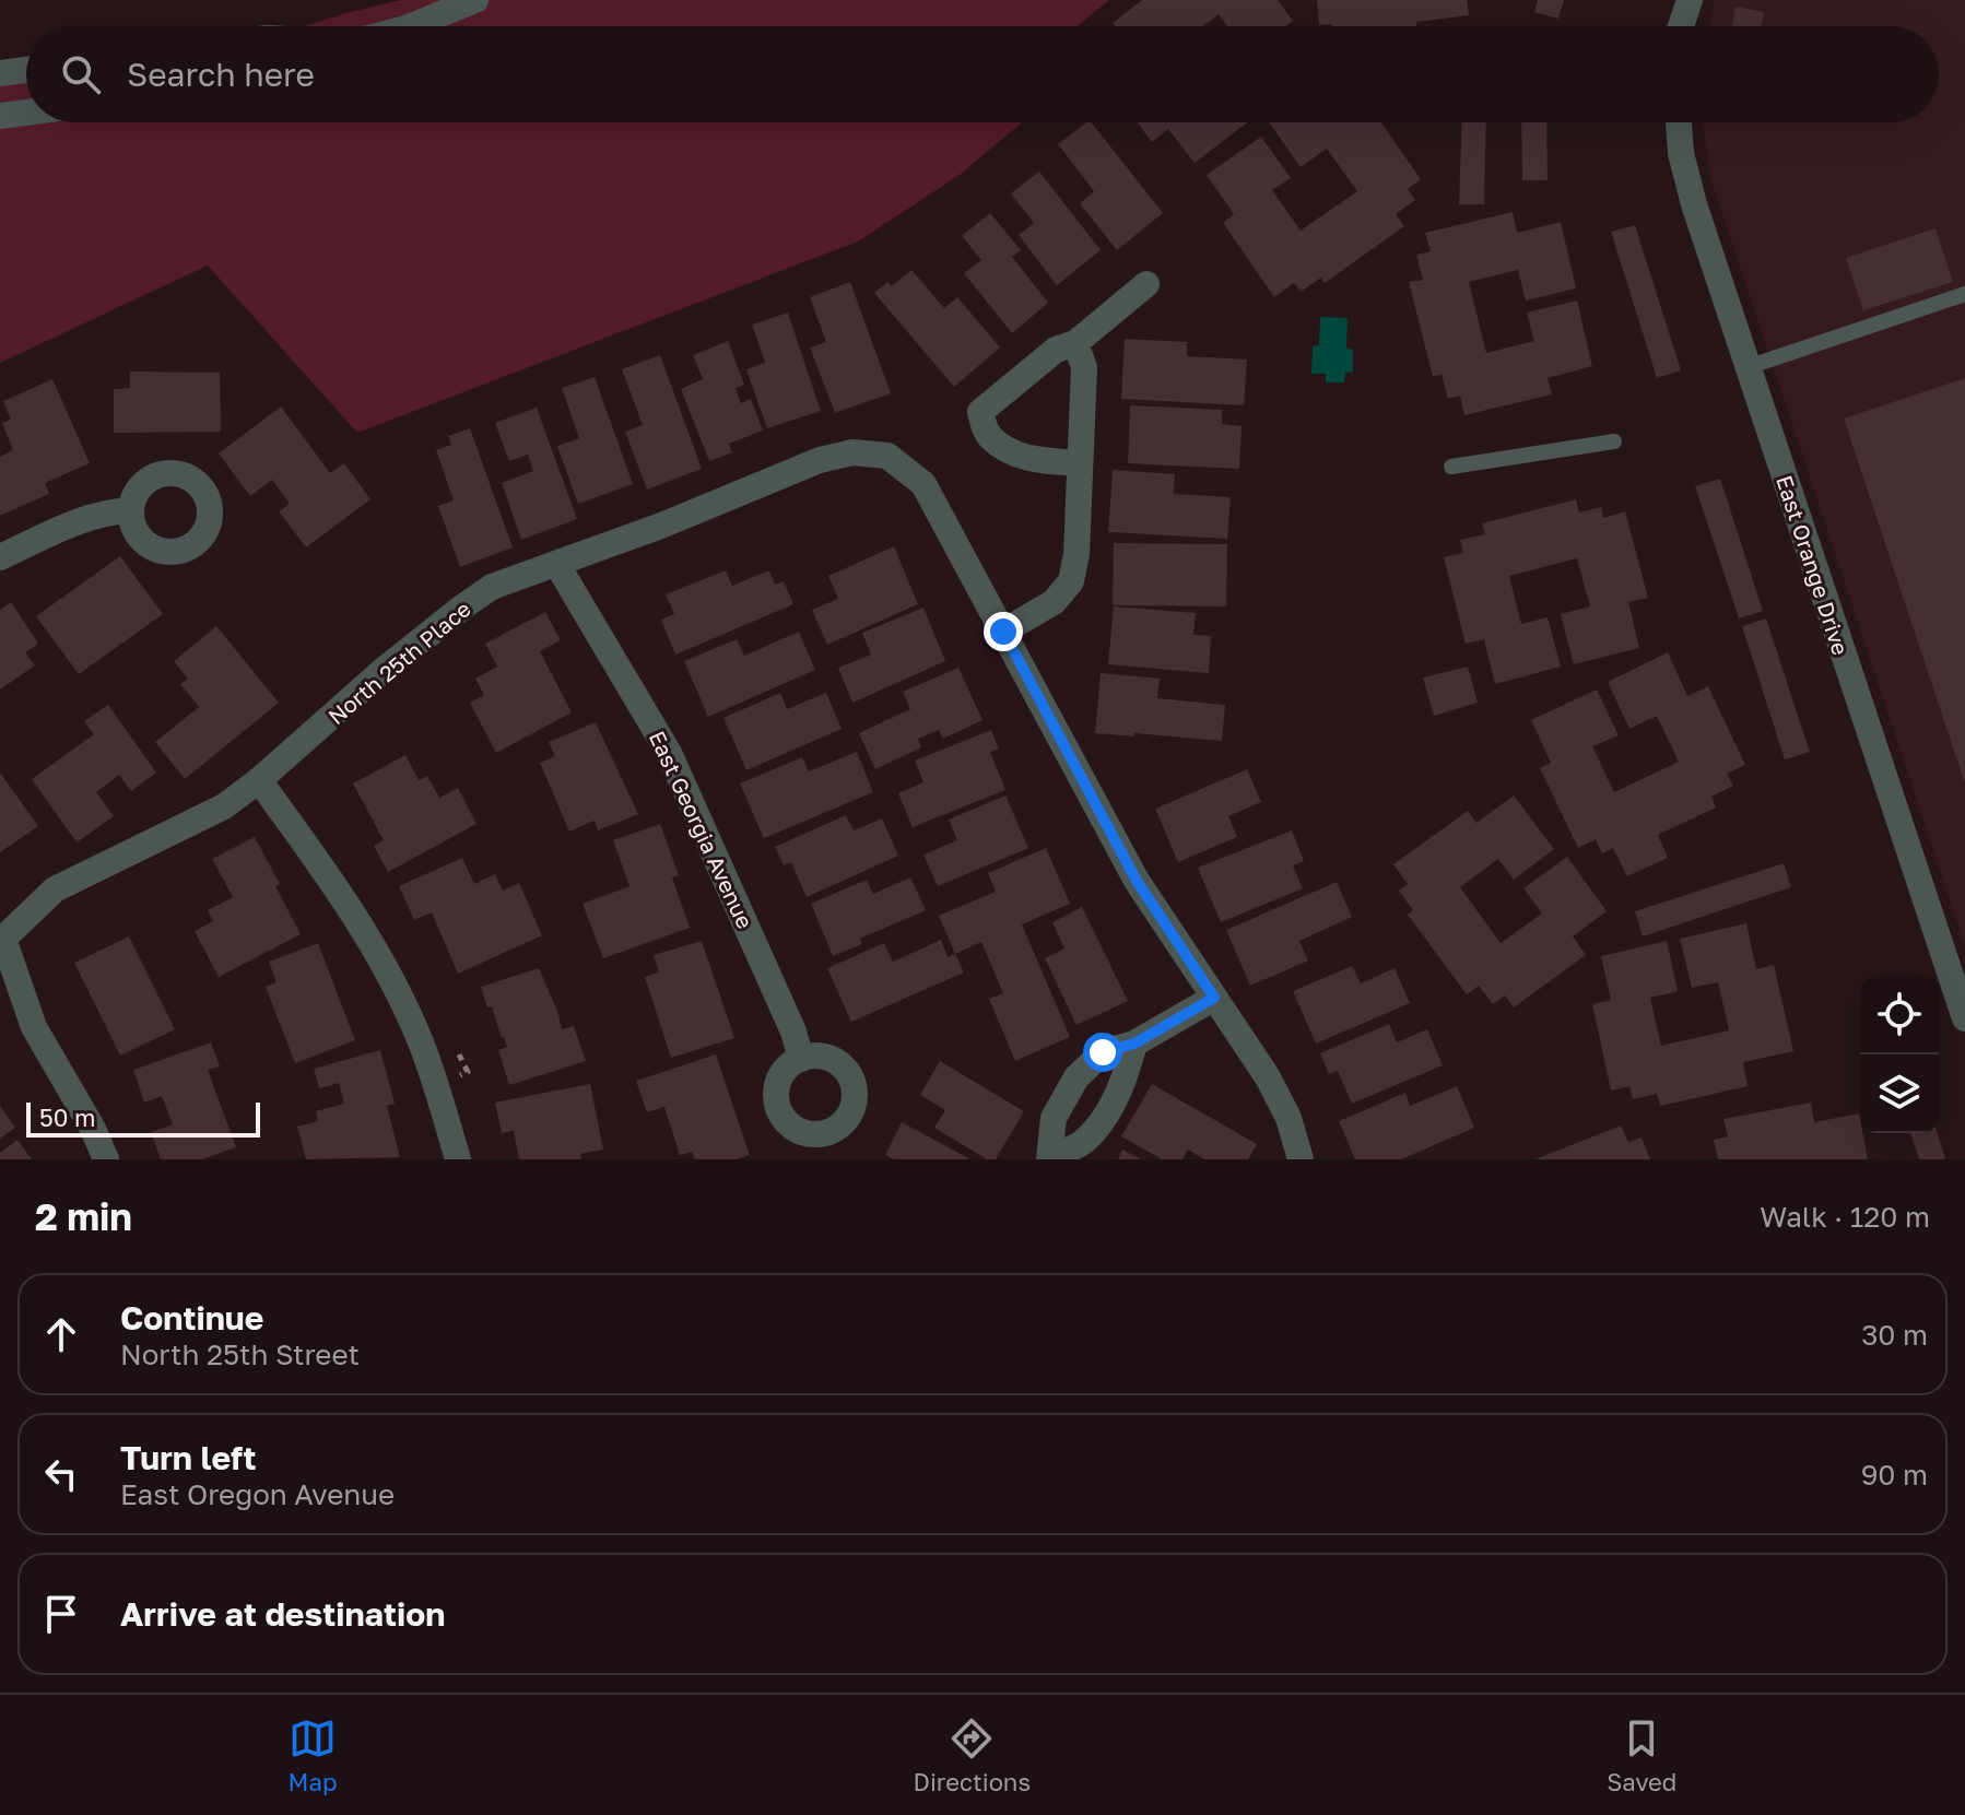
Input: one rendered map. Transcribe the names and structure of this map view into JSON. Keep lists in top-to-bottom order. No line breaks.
{"streets":{"street":["East Orange Drive","North 25th Place","East Georgia Avenue"]},"crossings":[["North 25th Place","East Georgia Avenue"]],"scale_bar":"50 m","page":{"search":"Search here","scale":"50 m","heading":["2 min","Walk · 120 m"],"list":[["Continue","North 25th Street","30 m"],["Turn left","East Oregon Avenue","90 m"],"Arrive at destination"],"nav":["Map","Directions","Saved"]}}
